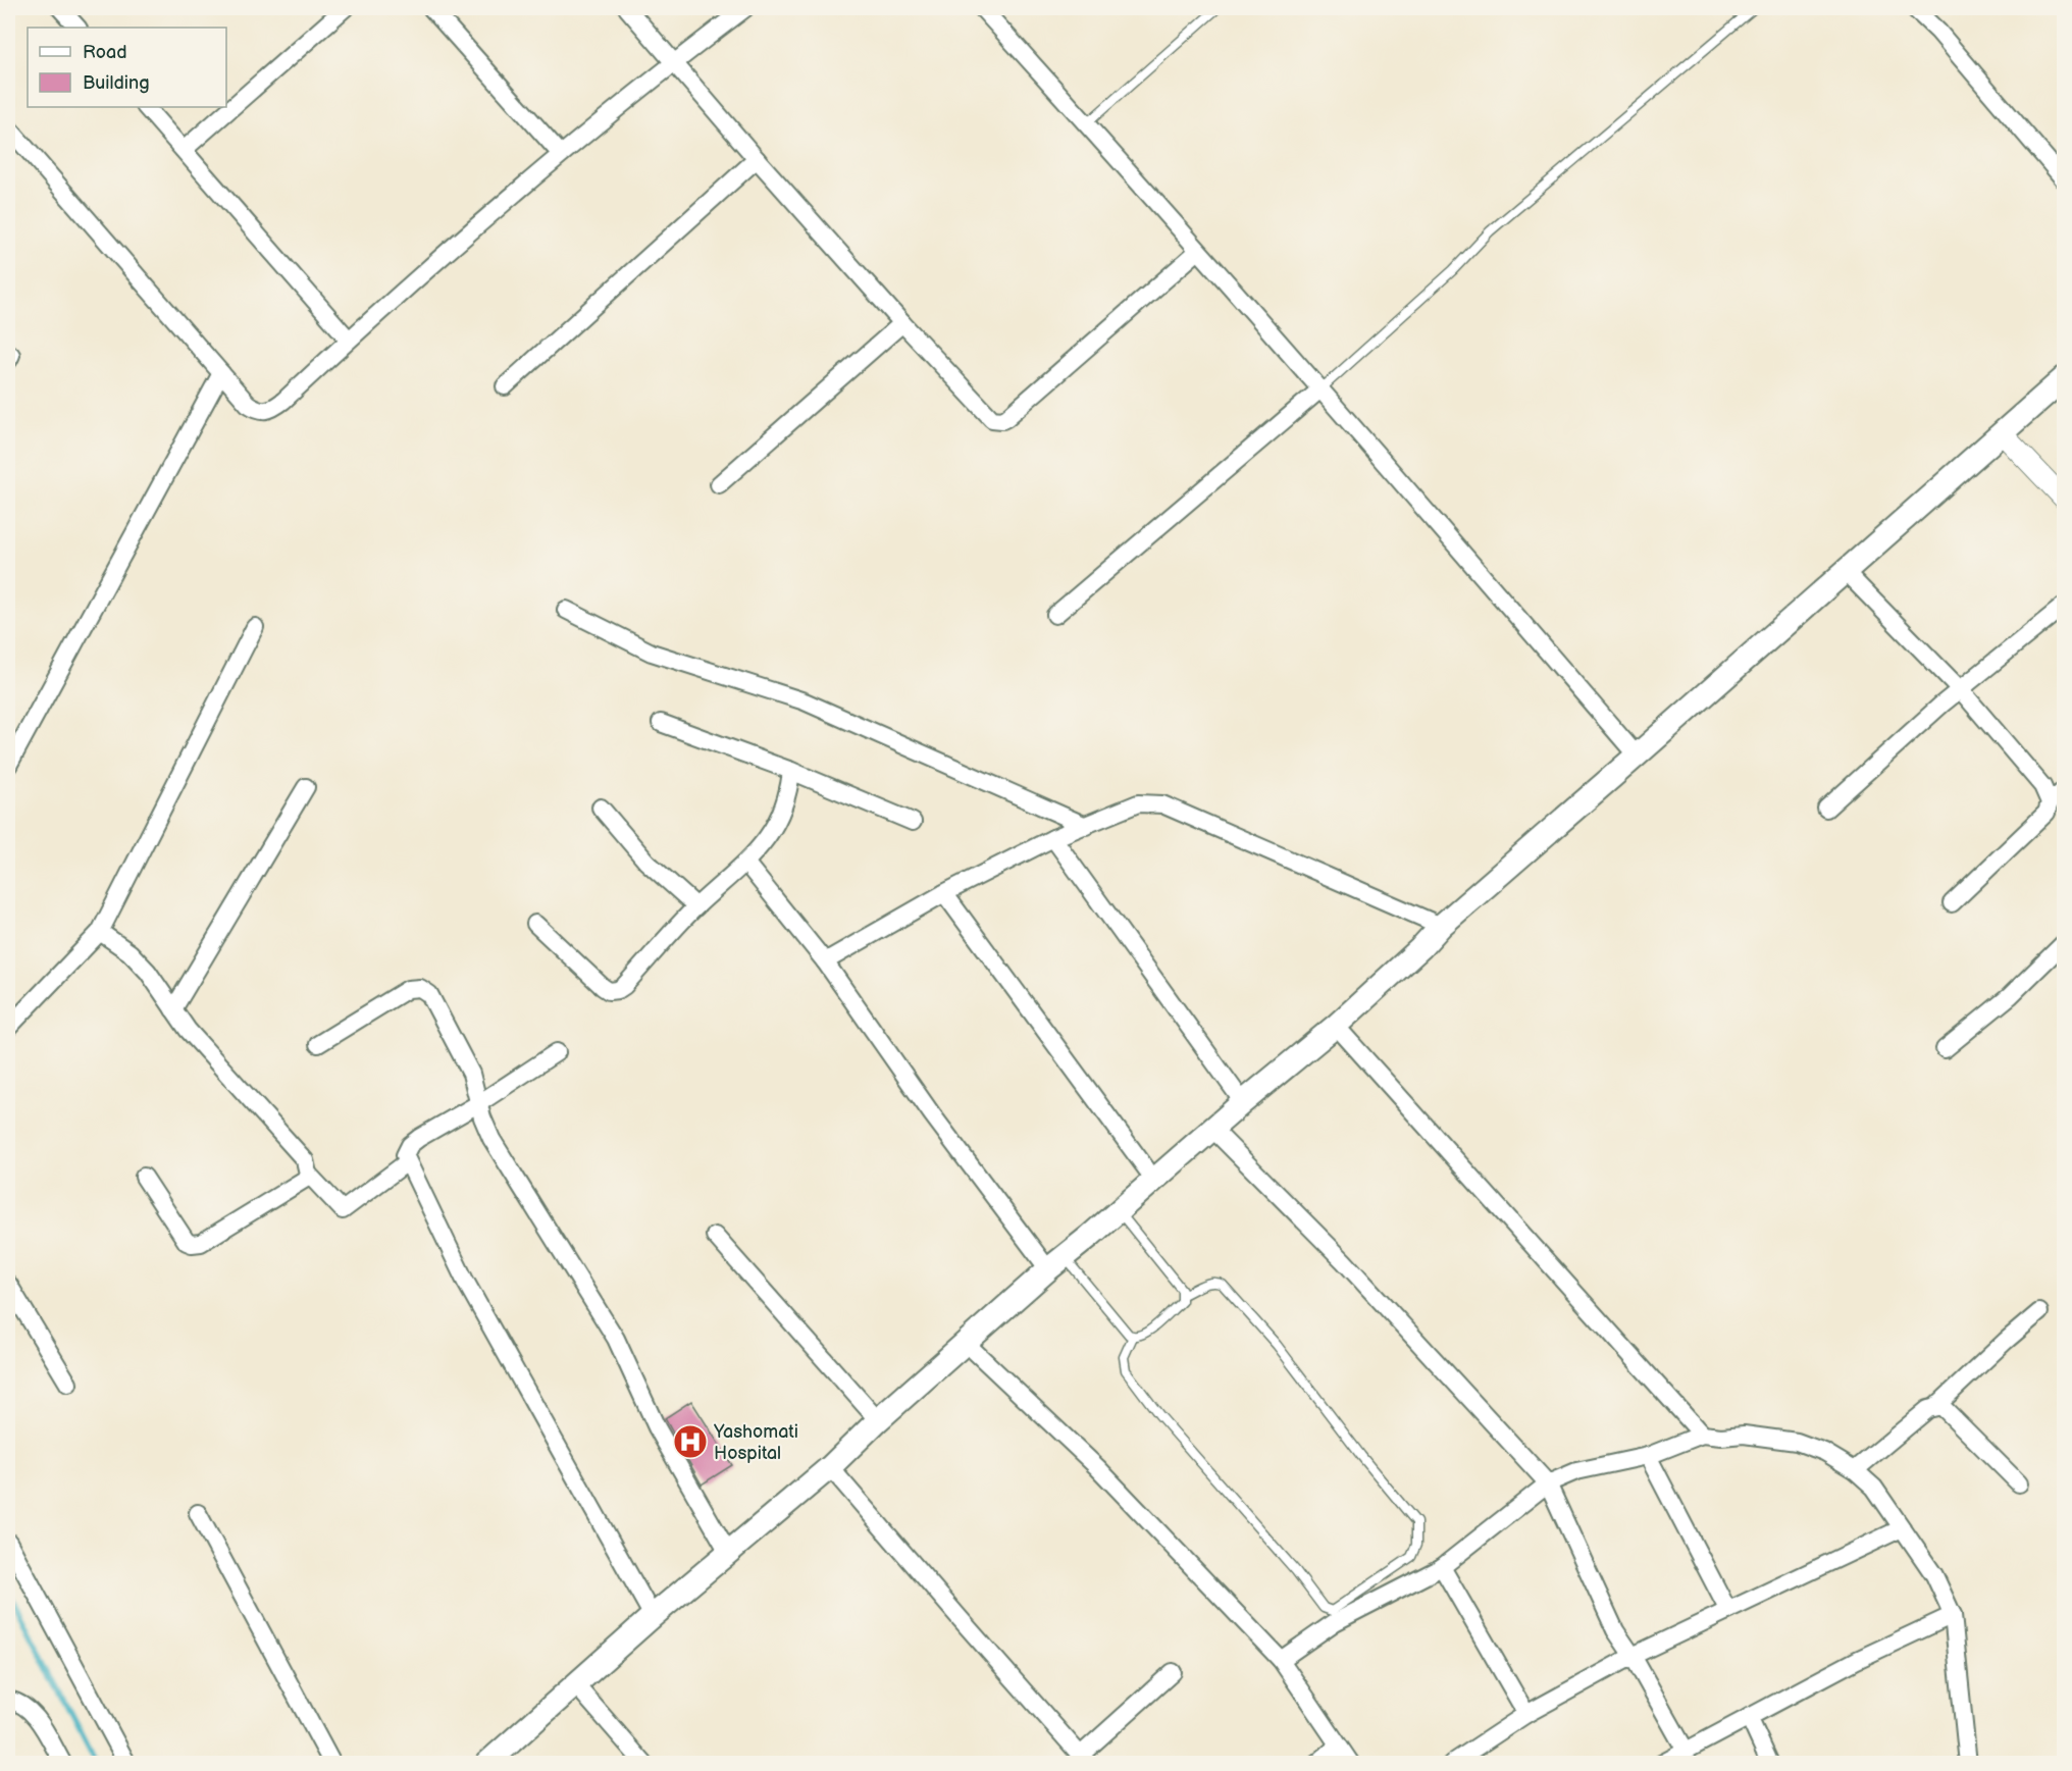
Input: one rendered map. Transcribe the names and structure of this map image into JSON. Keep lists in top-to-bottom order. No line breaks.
{"places":{"hospital":["Yashomati Hospital"]},"legend":["Road","Building"]}
